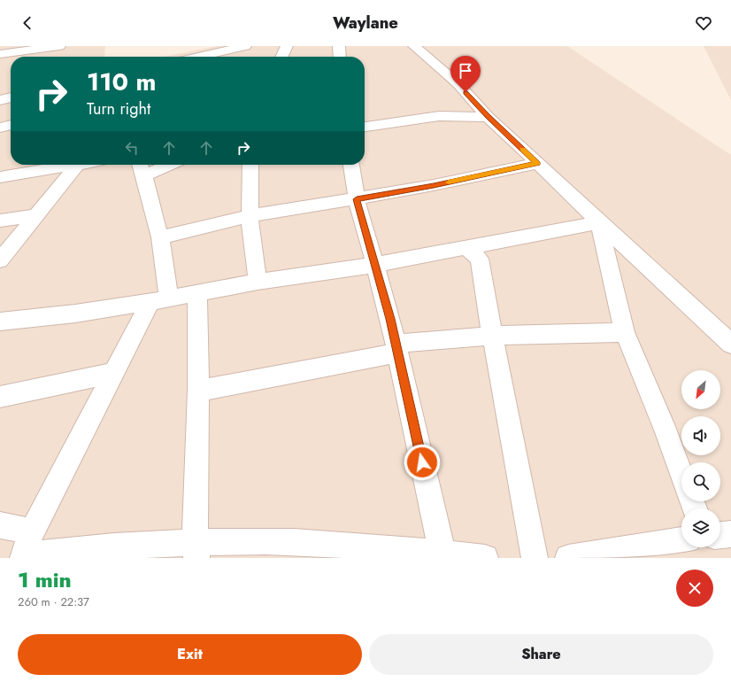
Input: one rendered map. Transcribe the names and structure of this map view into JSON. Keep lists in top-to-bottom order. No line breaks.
{"north":"bottom left","page":{"header":"Waylane","turn":["110 m","Turn right"],"heading":["1 min","260 m · 22:37"],"buttons":["Exit","Share"]}}
